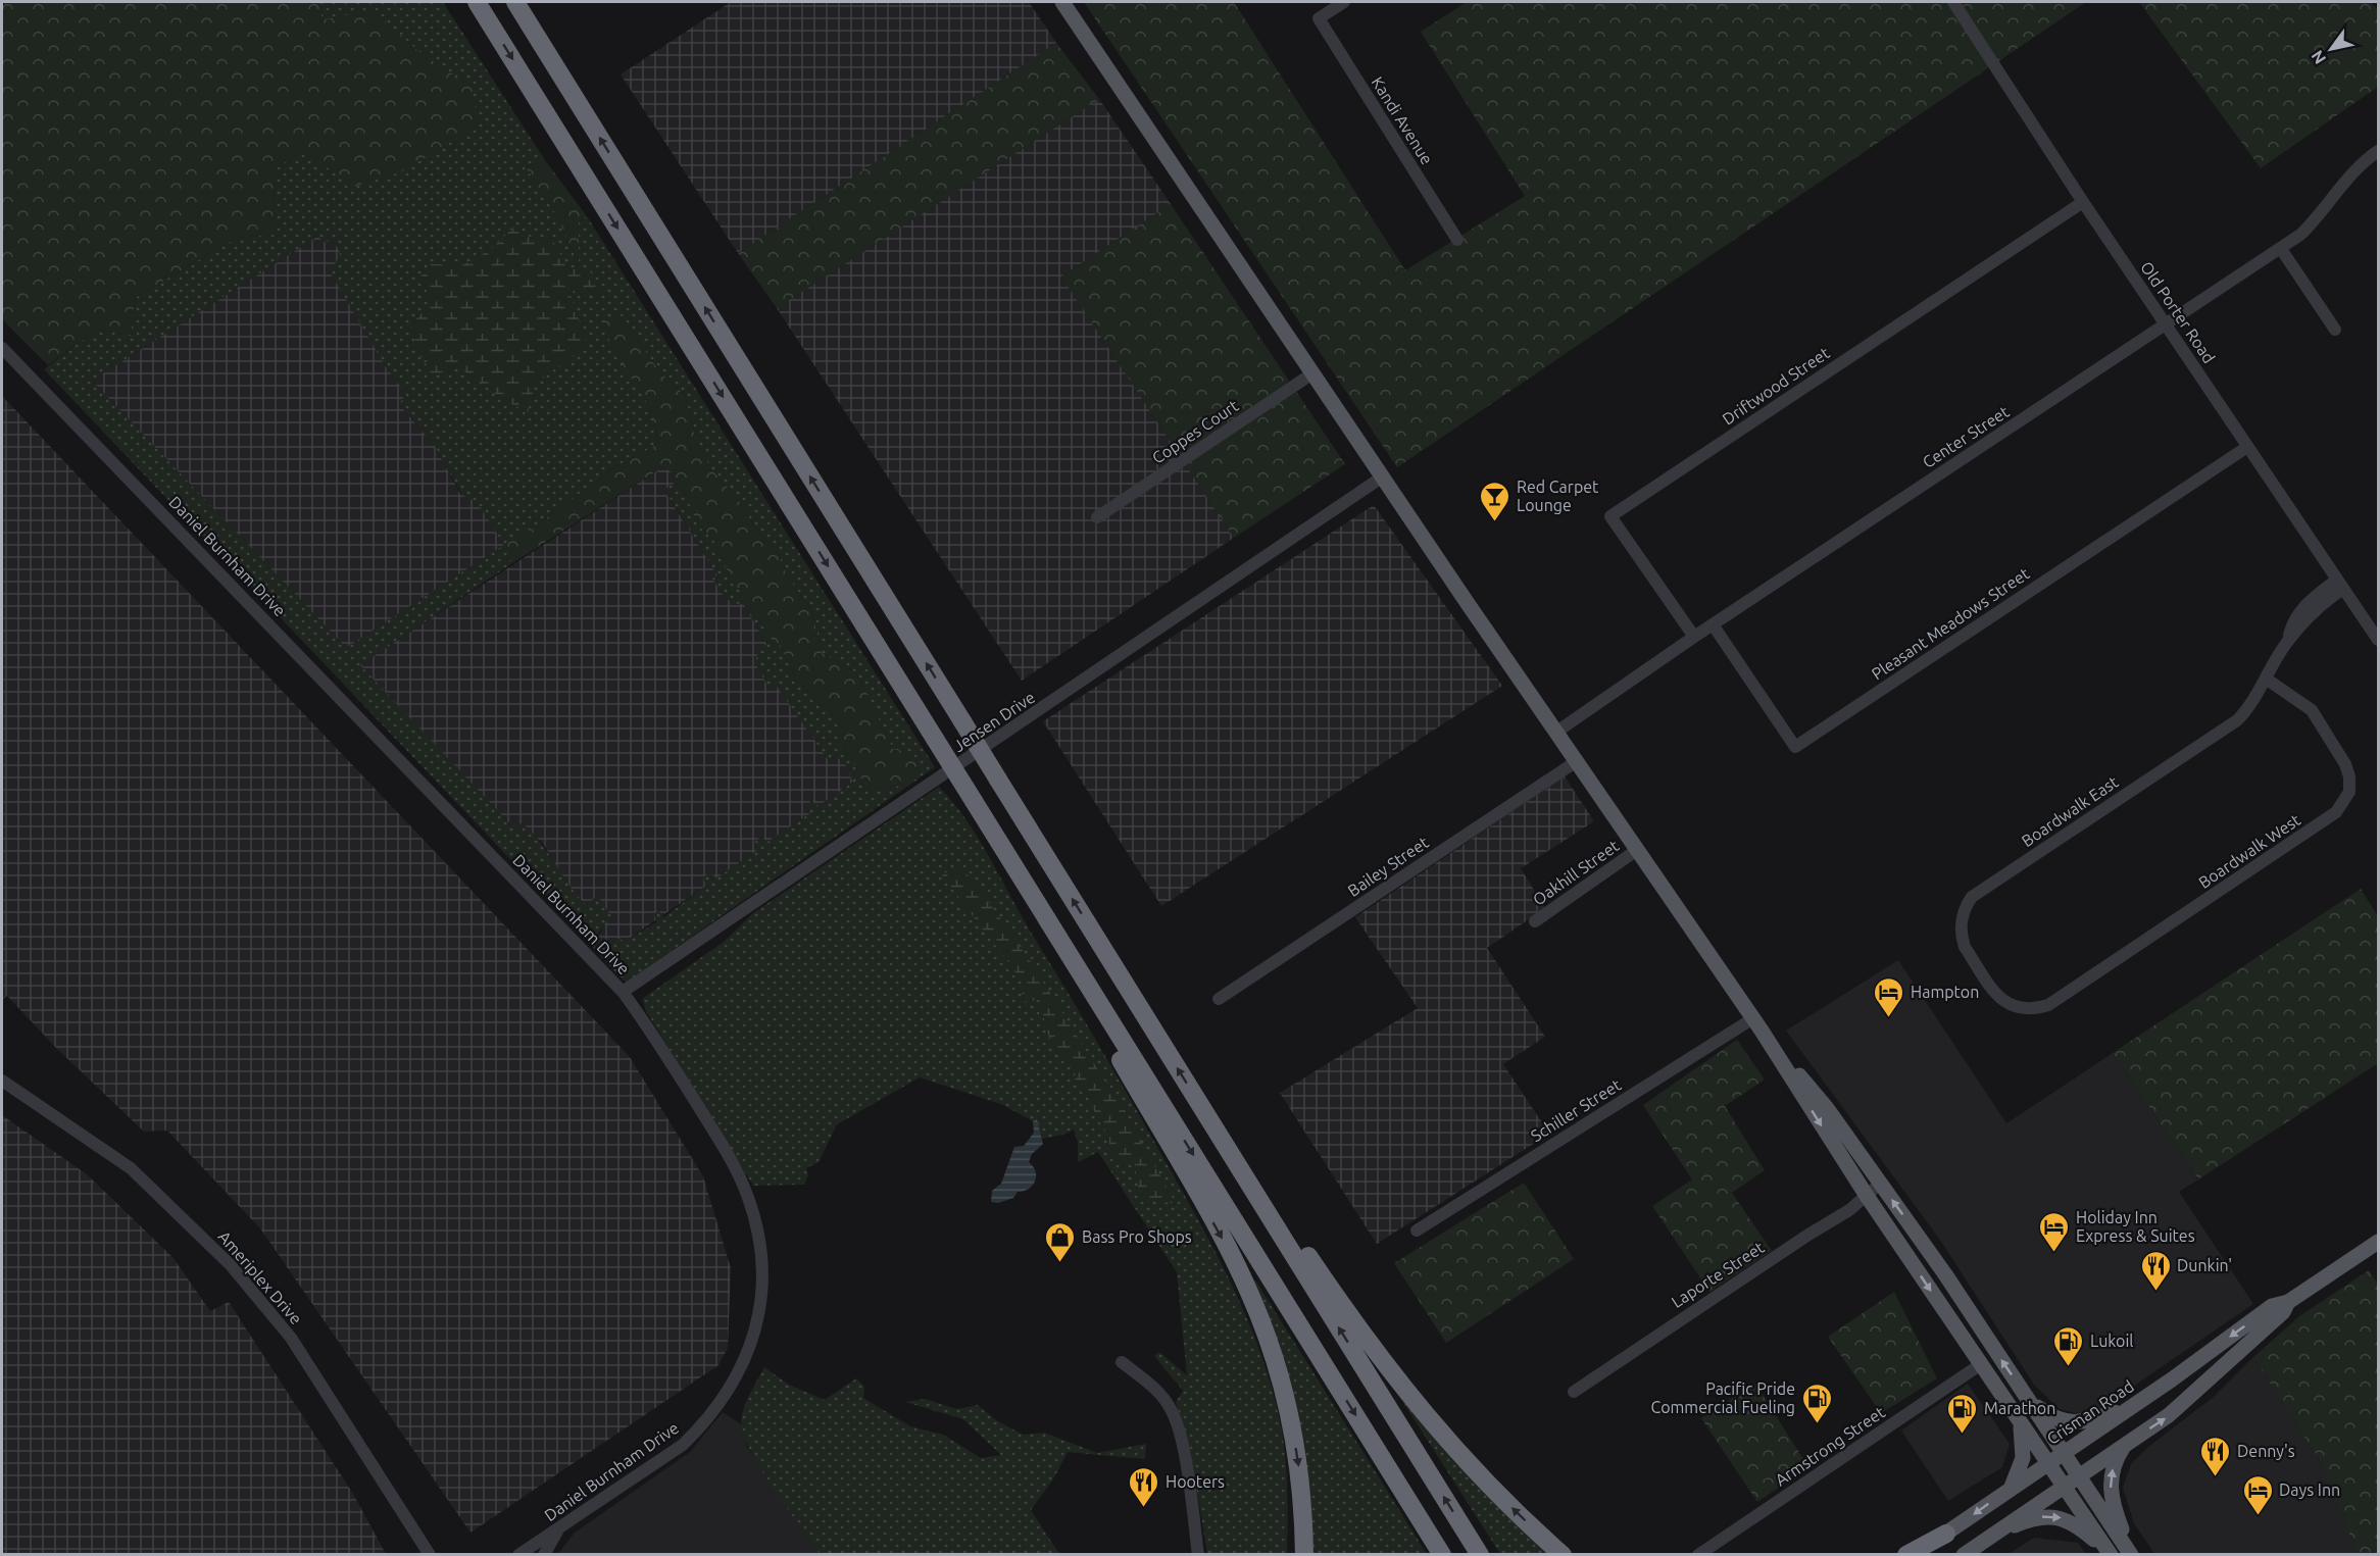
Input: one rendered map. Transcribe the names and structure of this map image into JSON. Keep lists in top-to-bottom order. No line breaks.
{"streets":{"main road":["Crisman Road"],"street":["Kandi Avenue","Old Porter Road","Driftwood Street","Coppes Court","Center Street","Daniel Burnham Drive","Pleasant Meadows Street","Jensen Drive","Boardwalk East","Boardwalk West","Bailey Street","Oakhill Street","Schiller Street","Laporte Street","Ameriplex Drive","Armstrong Street"]},"crossings":[["Old Porter Road","Driftwood Street"],["Old Porter Road","Center Street"],["Old Porter Road","Pleasant Meadows Street"],["Old Porter Road","Boardwalk East"],["Driftwood Street","Center Street"],["Center Street","Pleasant Meadows Street"],["Daniel Burnham Drive","Jensen Drive"],["Boardwalk East","Boardwalk West"]],"places":{"bar":["Red Carpet Lounge"],"hotel":["Hampton","Holiday Inn Express & Suites","Days Inn"],"shop":["Bass Pro Shops"],"restaurant":["Dunkin'","Denny's","Hooters"],"fuel station":["Lukoil","Pacific Pride Commercial Fueling","Marathon"]},"north":"bottom left"}
